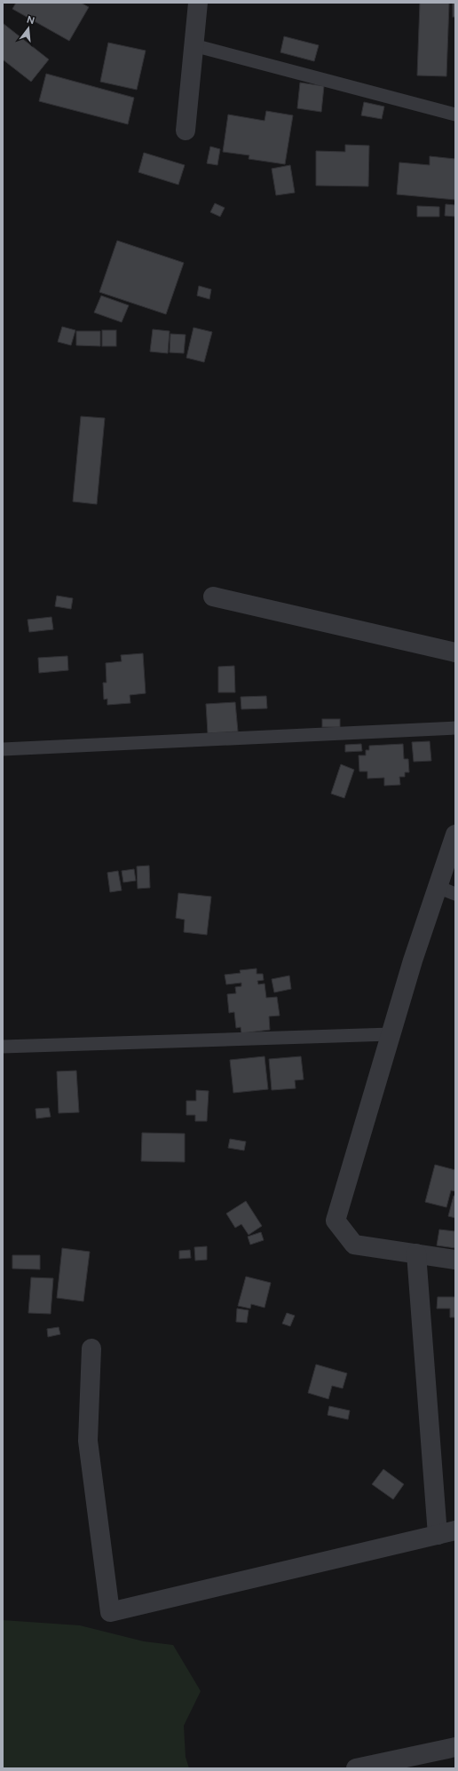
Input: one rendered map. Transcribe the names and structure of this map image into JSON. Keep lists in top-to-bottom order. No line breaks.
{"north":"top"}
